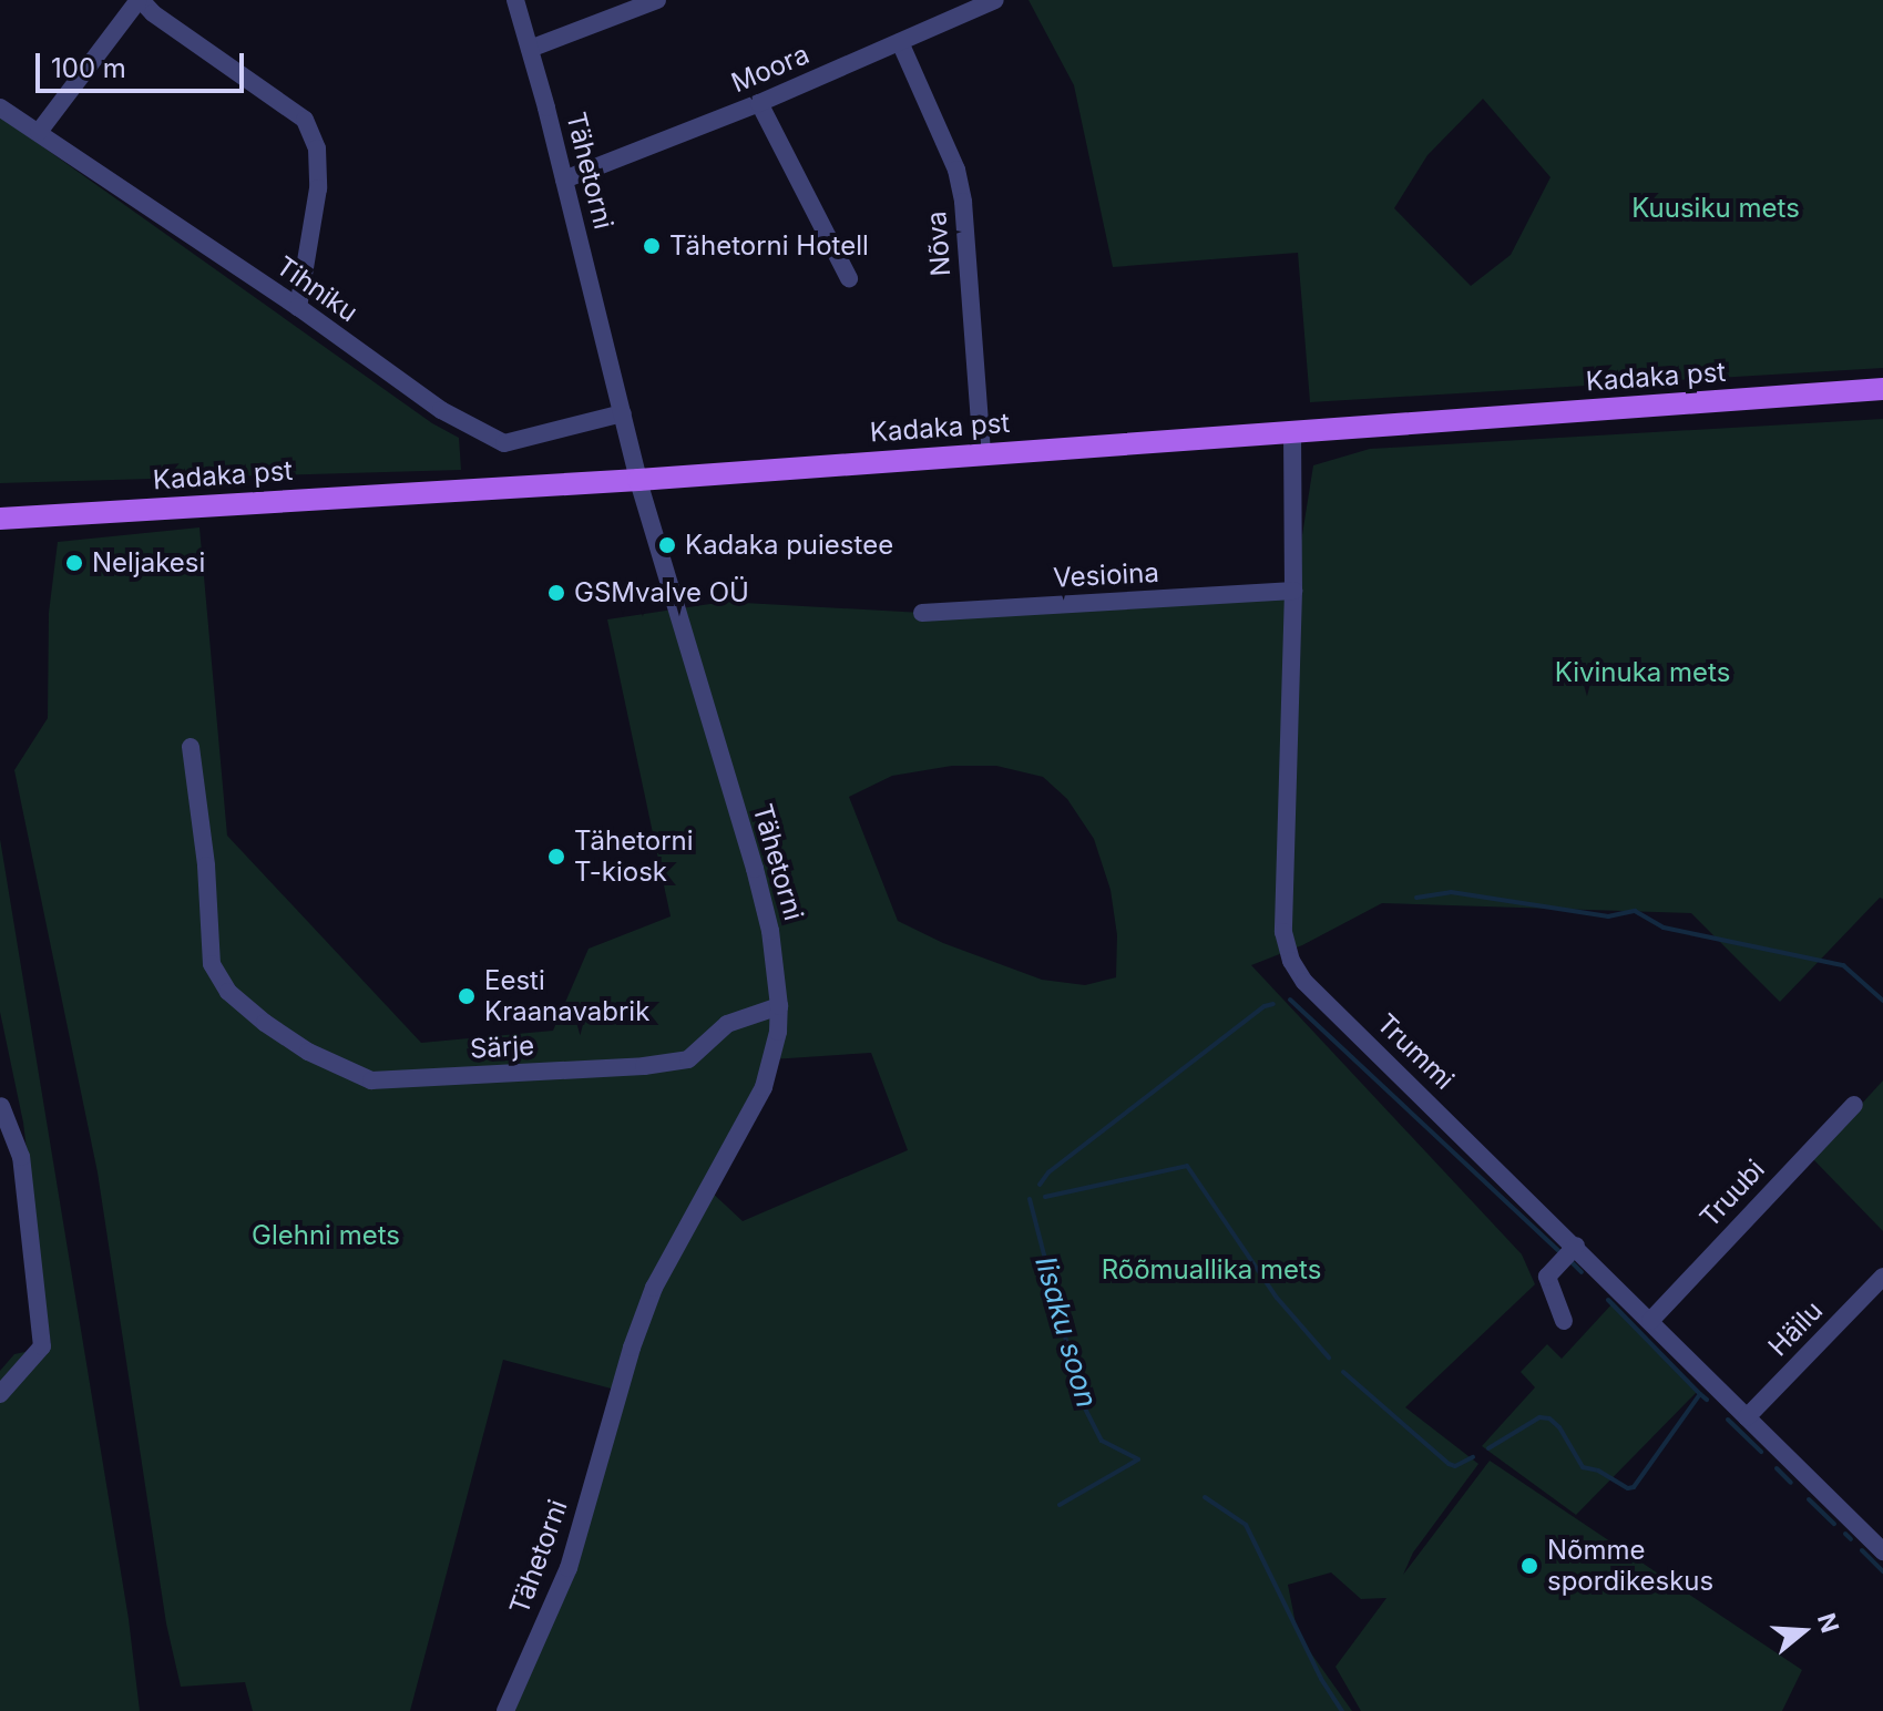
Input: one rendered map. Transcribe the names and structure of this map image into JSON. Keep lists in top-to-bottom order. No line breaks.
{"streets":{"main road":["Kadaka pst"],"street":["Moora","Tähetorni","Nõva","Tihniku","Vesioina","Särje","Trummi","Truubi","Häilu"]},"crossings":[["Moora","Tähetorni"],["Moora","Nõva"],["Tähetorni","Tihniku"],["Tähetorni","Kadaka pst"],["Tähetorni","Särje"],["Nõva","Kadaka pst"],["Kadaka pst","Trummi"],["Vesioina","Trummi"],["Trummi","Truubi"],["Trummi","Häilu"]],"water":["Iisaku soon"],"parks":["Kuusiku mets","Kivinuka mets","Glehni mets","Rõõmuallika mets"],"places":["Tähetorni Hotell","Kadaka puiestee","Neljakesi","GSMvalve OÜ","Tähetorni T-kiosk","Eesti Kraanavabrik","Nõmme spordikeskus"],"scale_bar":"100 m","north":"right"}
